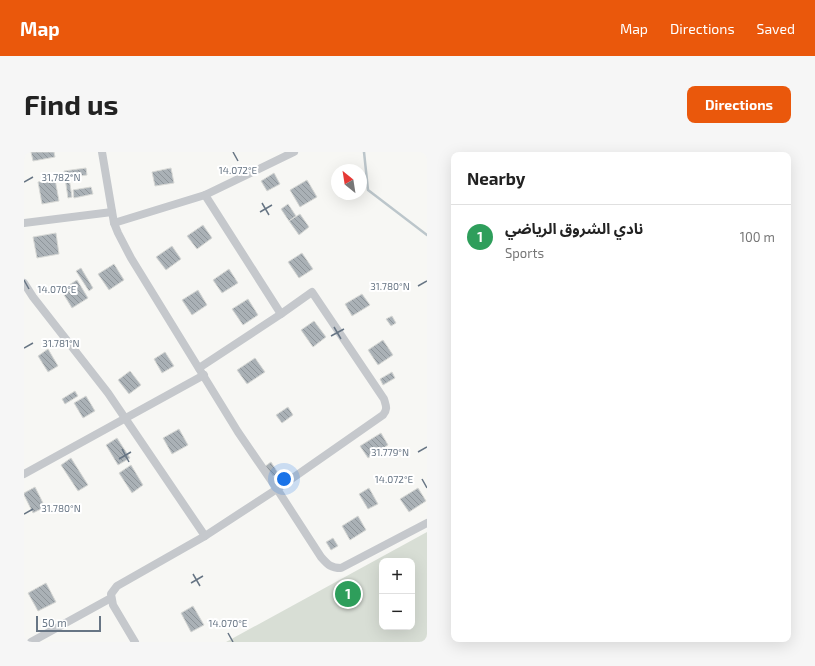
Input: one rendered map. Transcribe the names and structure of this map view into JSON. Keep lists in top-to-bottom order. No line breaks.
{"scale_bar":"50 m","north":"top left","page":{"header":"Map","nav":["Map","Directions","Saved"],"buttons":"Directions","title":"Find us","heading":"Nearby","list":[{"mark":"1","name":"نادي الشروق الرياضي","note":"Sports","value":"100 m"}],"map_buttons":["+","−"],"pins":"1","scale":"50 m"},"coordinates":["14.072°E","31.782°N","31.780°N","14.070°E","31.781°N","31.779°N"]}
